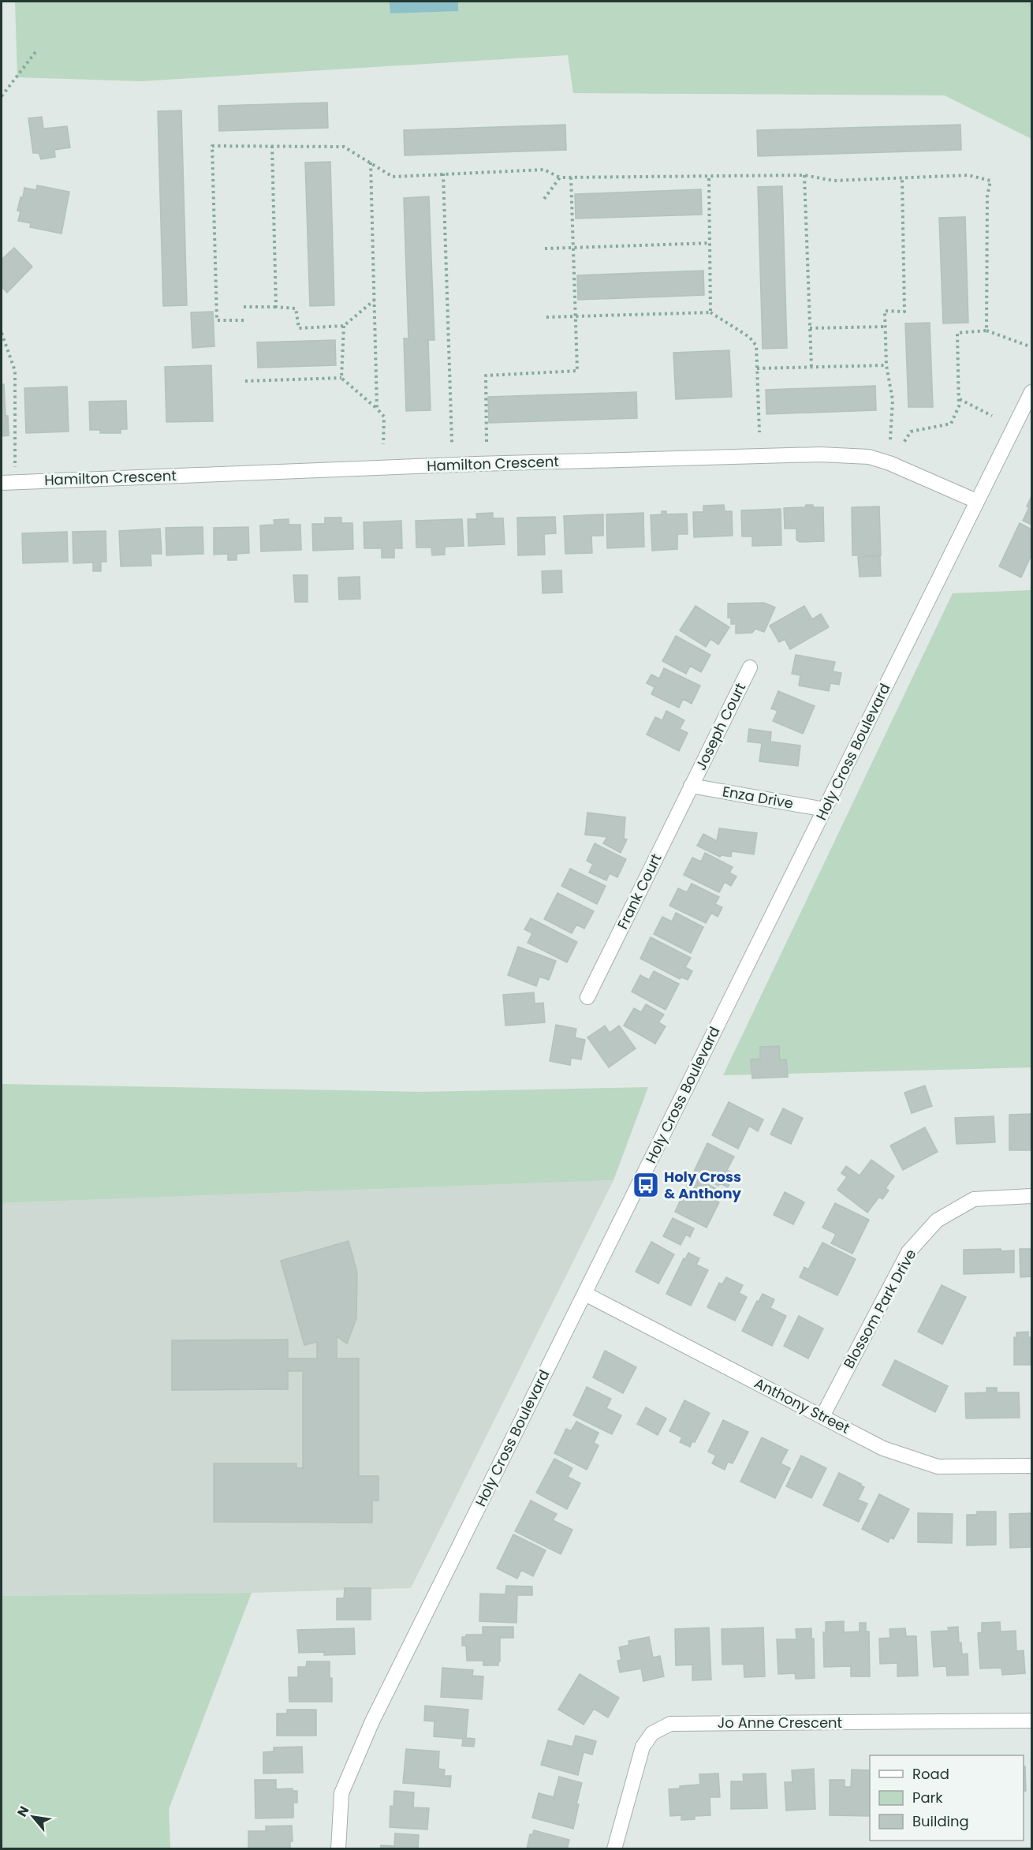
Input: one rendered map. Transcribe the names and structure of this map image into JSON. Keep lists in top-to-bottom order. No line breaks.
{"streets":{"street":["Hamilton Crescent","Joseph Court","Holy Cross Boulevard","Enza Drive","Frank Court","Blossom Park Drive","Anthony Street","Jo Anne Crescent"]},"crossings":[["Hamilton Crescent","Holy Cross Boulevard"],["Joseph Court","Enza Drive"],["Joseph Court","Frank Court"],["Holy Cross Boulevard","Enza Drive"],["Holy Cross Boulevard","Anthony Street"],["Enza Drive","Frank Court"],["Blossom Park Drive","Anthony Street"]],"places":{"bus stop":["Holy Cross & Anthony"]},"legend":["Road","Park","Building"],"north":"top left"}
